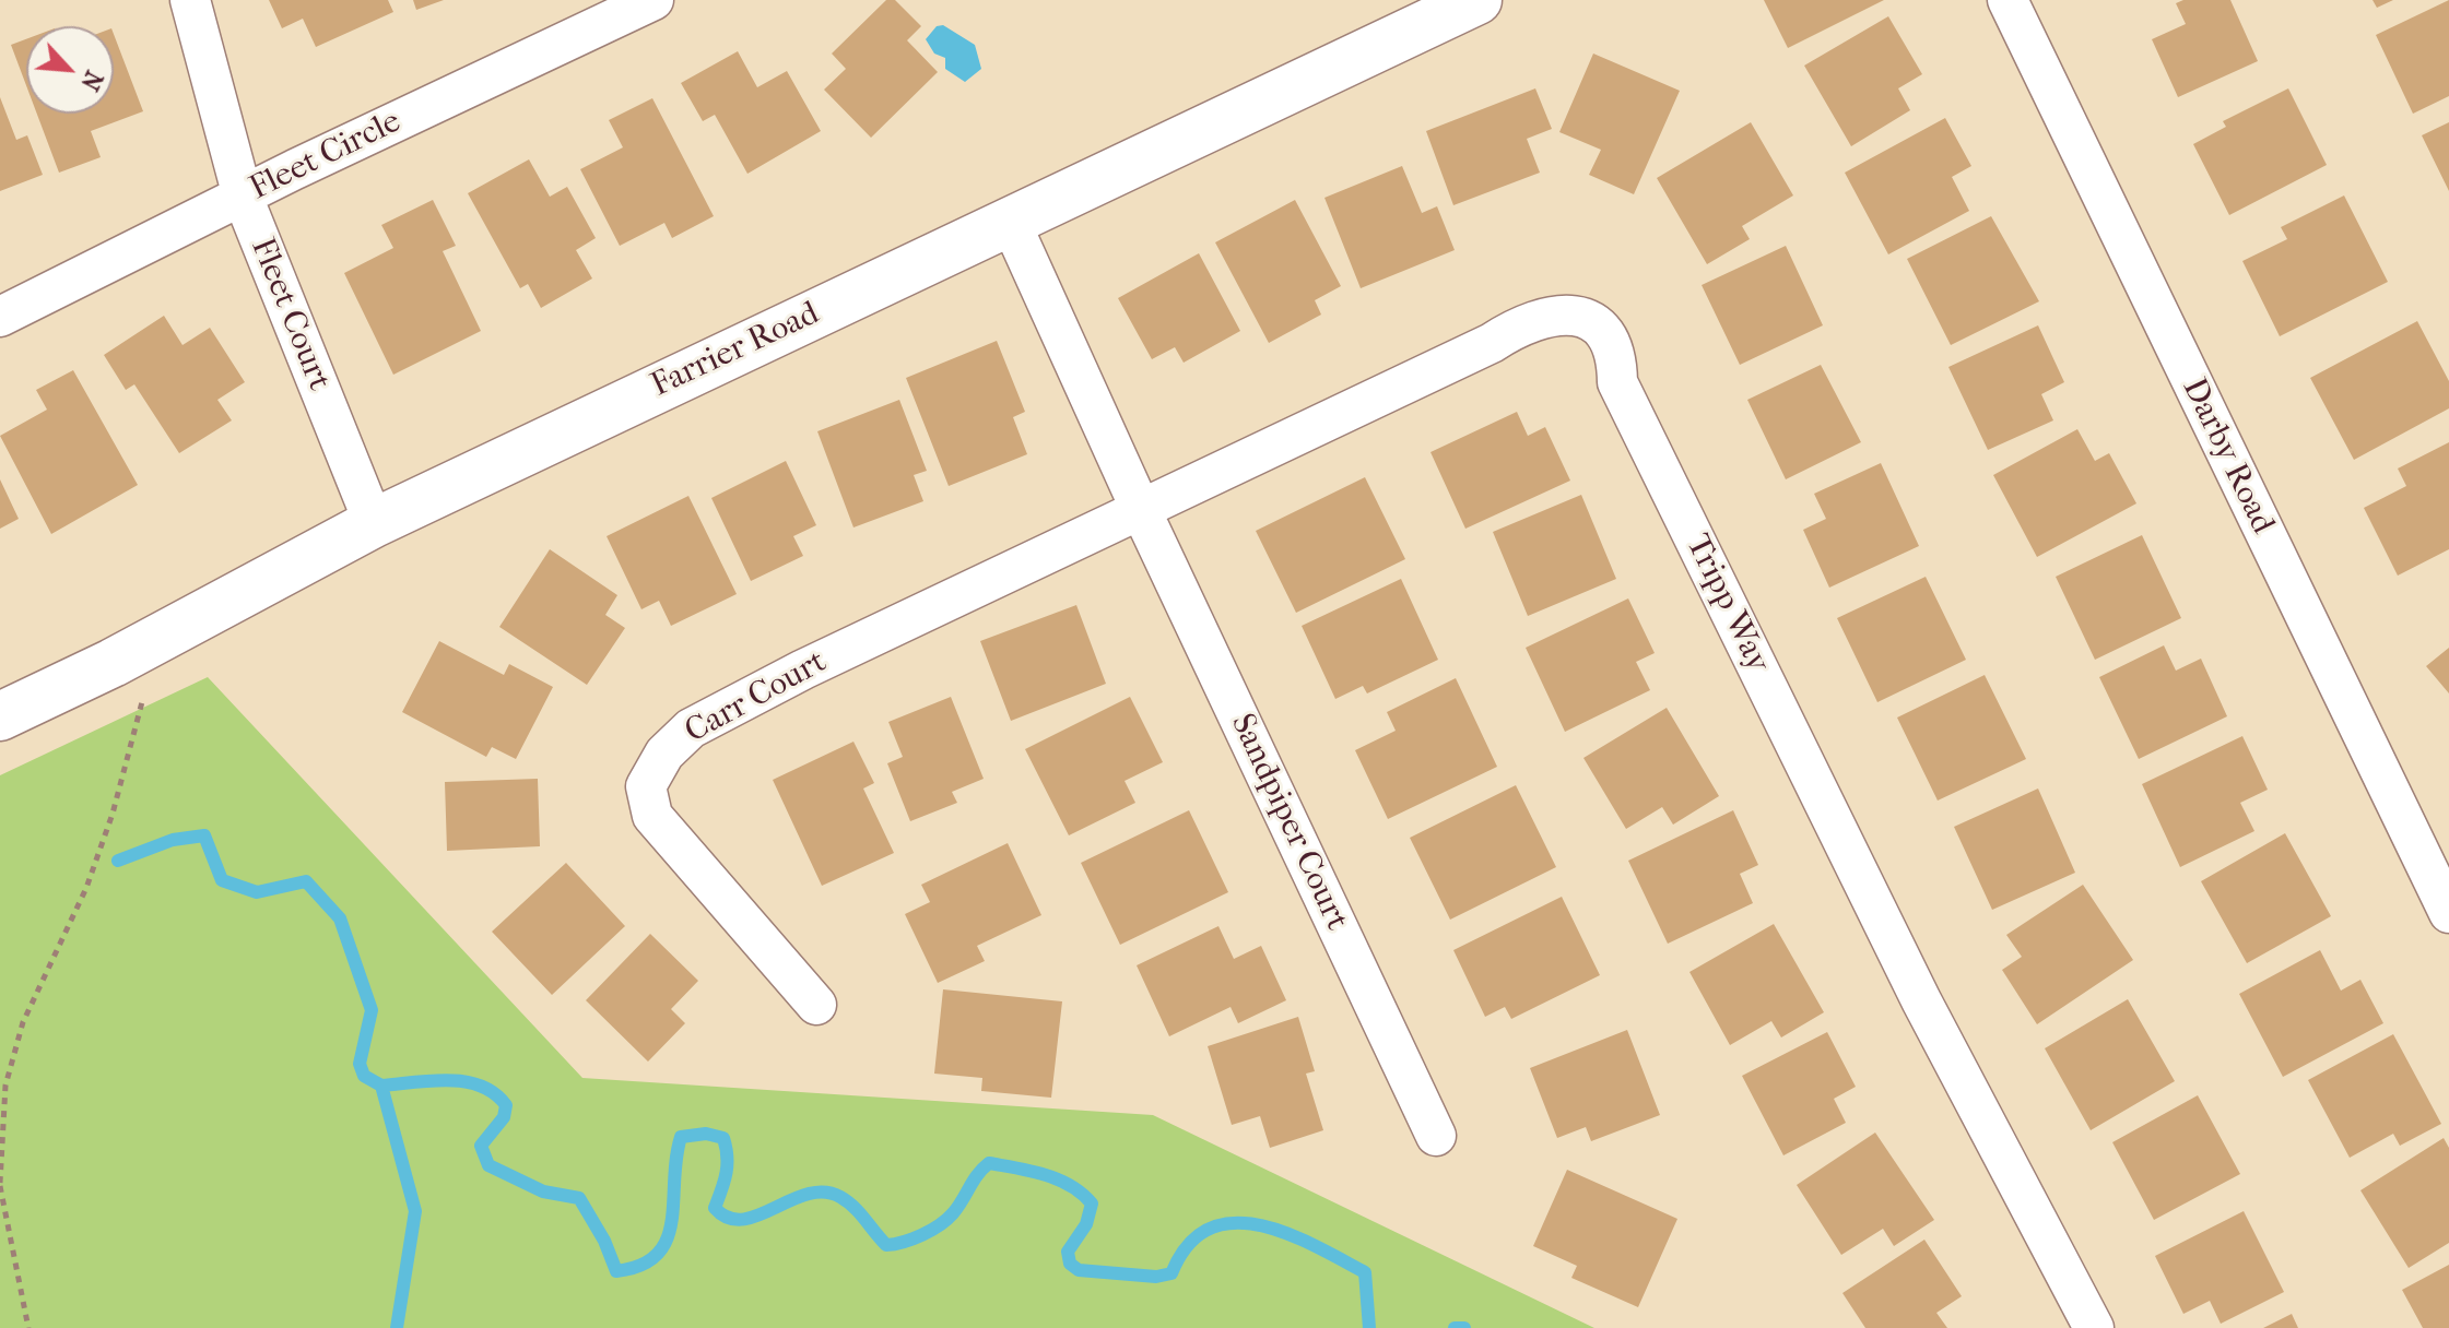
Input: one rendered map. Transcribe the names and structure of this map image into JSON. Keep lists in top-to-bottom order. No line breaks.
{"streets":{"street":["Fleet Circle","Fleet Court","Farrier Road","Darby Road","Tripp Way","Carr Court","Sandpiper Court"]},"crossings":[["Fleet Circle","Fleet Court"],["Fleet Court","Farrier Road"],["Farrier Road","Sandpiper Court"],["Tripp Way","Carr Court"],["Tripp Way","Sandpiper Court"],["Carr Court","Sandpiper Court"]],"north":"bottom right"}
